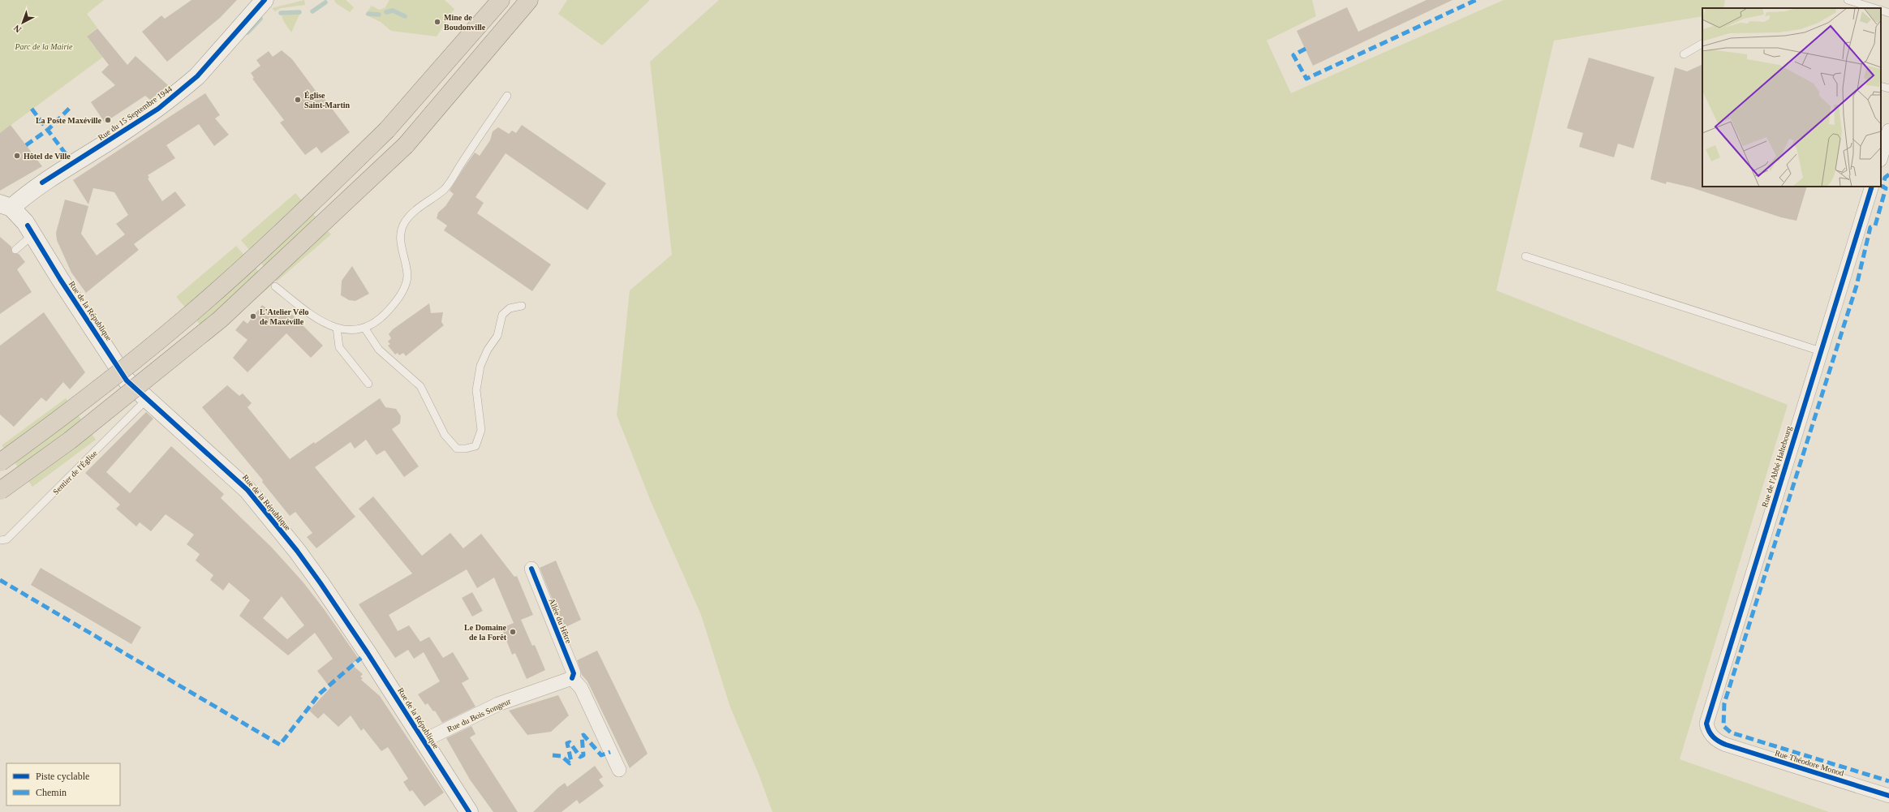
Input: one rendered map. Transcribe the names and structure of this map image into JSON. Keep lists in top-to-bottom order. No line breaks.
{"streets":{"street":["Rue du 15 Septembre 1944","Rue de la République","Rue de l'Abbé Haltebourg","Allée du Hêtre","Rue du Bois Songeur","Rue Théodore Monod"],"lane":["Sentier de l'Église"]},"crossings":[["Rue du 15 Septembre 1944","Rue de la République"],["Rue de la République","Sentier de l'Église"],["Rue de la République","Rue du Bois Songeur"],["Rue de l'Abbé Haltebourg","Rue Théodore Monod"],["Allée du Hêtre","Rue du Bois Songeur"]],"parks":["Parc de la Mairie"],"places":["Mine de Boudonville","Église Saint-Martin","La Poste Maxéville","Hôtel de Ville","L'Atelier Vélo de Maxéville","Le Domaine de la Forêt"],"legend":["Piste cyclable","Chemin"],"north":"bottom left"}
